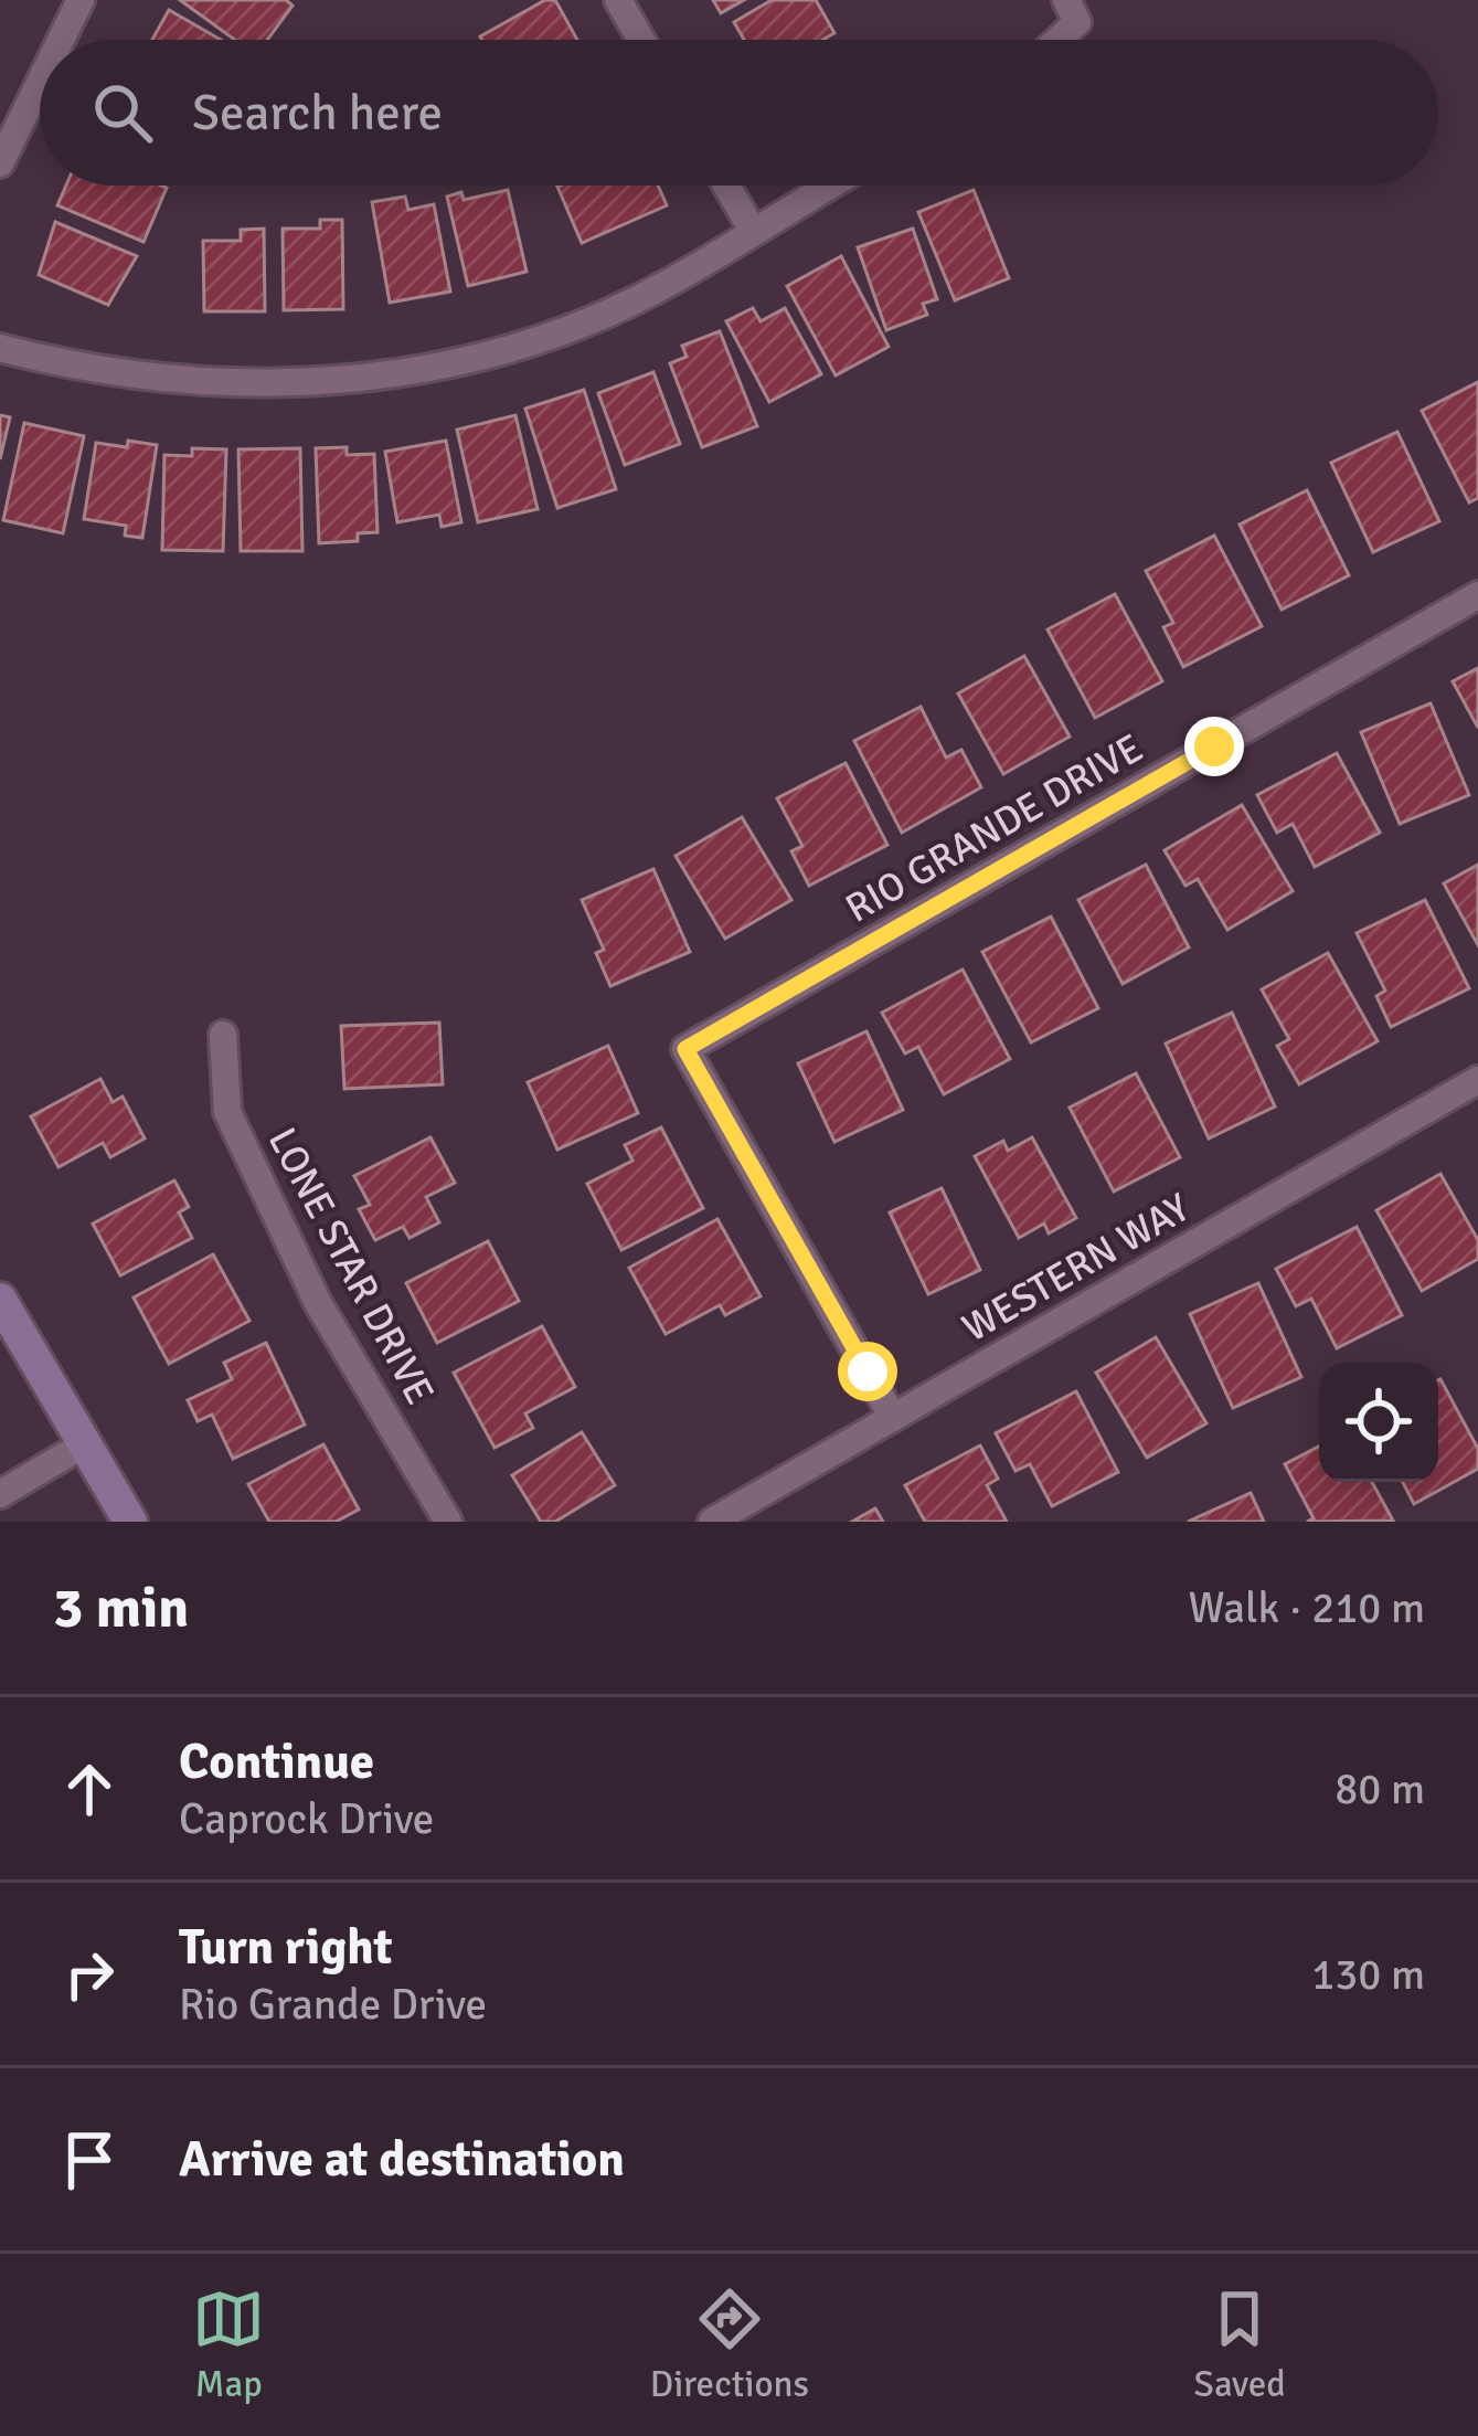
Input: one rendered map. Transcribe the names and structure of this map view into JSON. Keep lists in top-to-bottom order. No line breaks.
{"streets":{"street":["RIO GRANDE DRIVE","LONE STAR DRIVE","WESTERN WAY"]},"crossings":[["RIO GRANDE DRIVE","WESTERN WAY"]],"page":{"search":"Search here","heading":["3 min","Walk · 210 m"],"list":[["Continue","Caprock Drive","80 m"],["Turn right","Rio Grande Drive","130 m"],"Arrive at destination"],"nav":["Map","Directions","Saved"]}}
